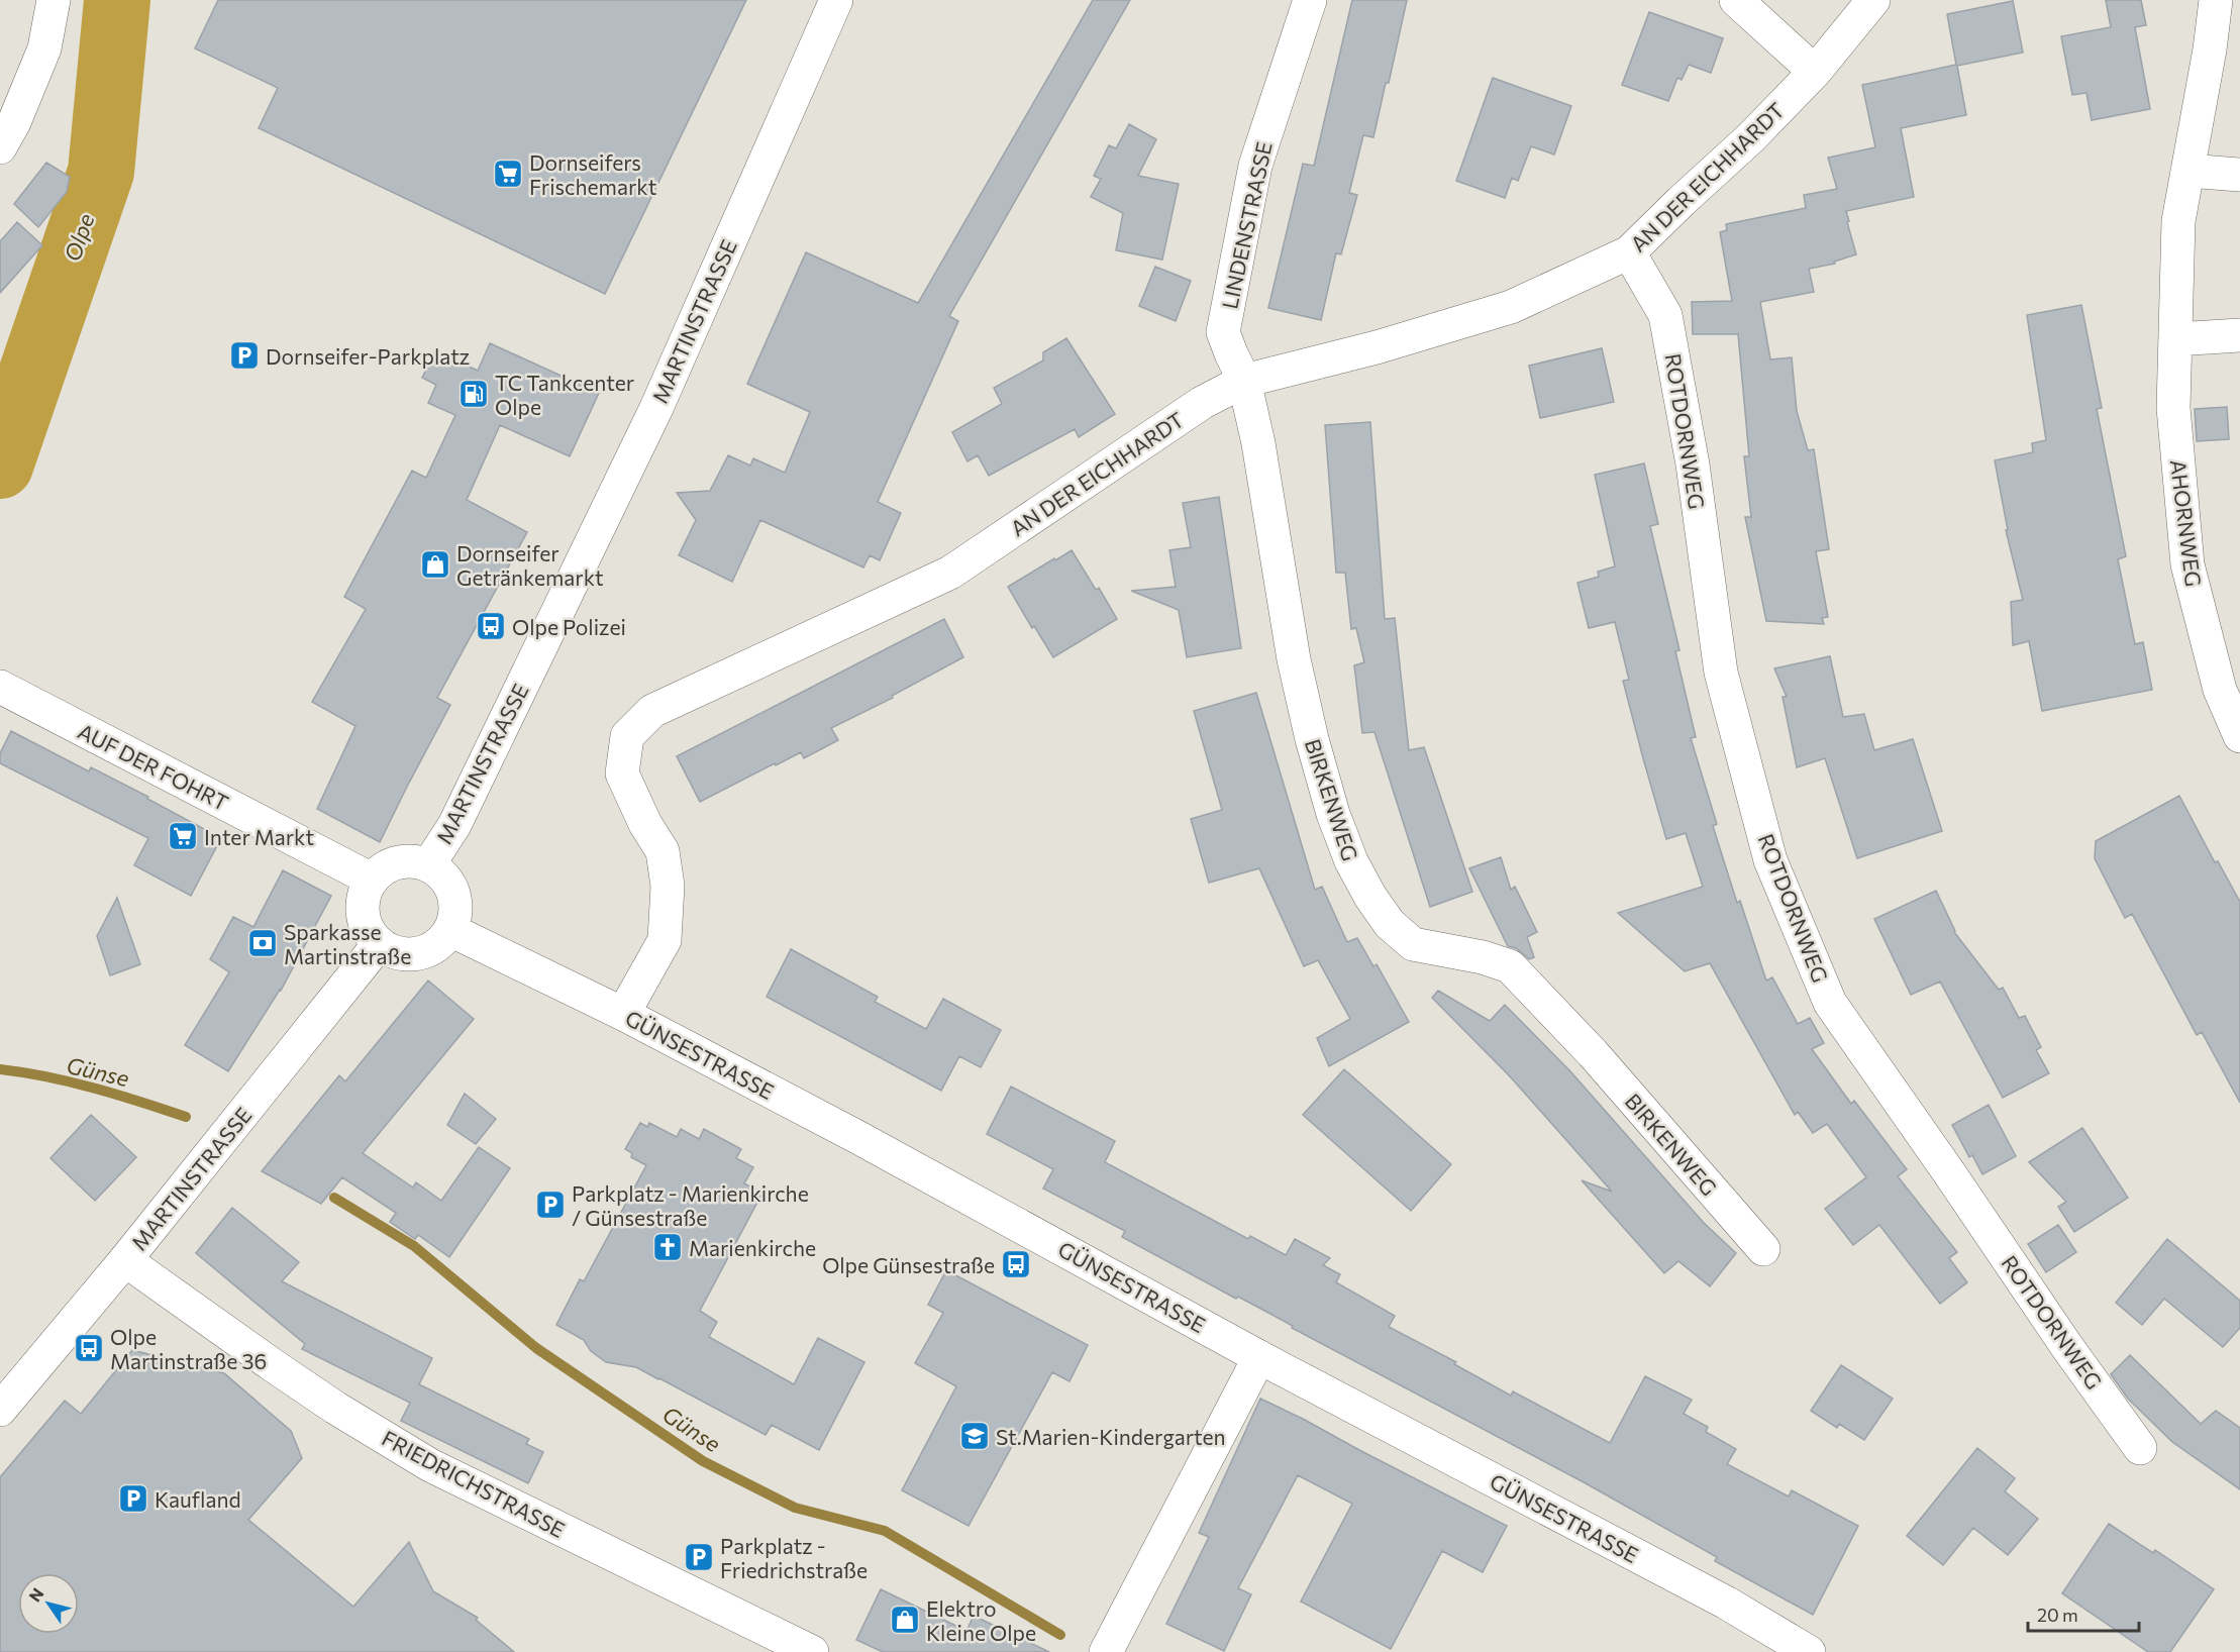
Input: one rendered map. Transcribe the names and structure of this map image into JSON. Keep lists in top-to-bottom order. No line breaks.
{"streets":{"street":["AN DER EICHHARDT","LINDENSTRASSE","MARTINSTRASSE","ROTDORNWEG","AHORNWEG","AUF DER FOHRT","BIRKENWEG","GÜNSESTRASSE","FRIEDRICHSTRASSE"]},"crossings":[["AN DER EICHHARDT","LINDENSTRASSE"],["AN DER EICHHARDT","ROTDORNWEG"],["AN DER EICHHARDT","BIRKENWEG"],["AN DER EICHHARDT","GÜNSESTRASSE"],["LINDENSTRASSE","BIRKENWEG"],["MARTINSTRASSE","AUF DER FOHRT"],["MARTINSTRASSE","GÜNSESTRASSE"],["MARTINSTRASSE","FRIEDRICHSTRASSE"],["AUF DER FOHRT","GÜNSESTRASSE"]],"water":["Olpe","Günse"],"places":{"supermarket":["Dornseifers Frischemarkt","Inter Markt"],"parking":["Dornseifer-Parkplatz","Parkplatz - Marienkirche / Günsestraße","Kaufland","Parkplatz - Friedrichstraße"],"fuel station":["TC Tankcenter Olpe"],"shop":["Dornseifer Getränkemarkt","Elektro Kleine Olpe"],"bus stop":["Olpe Polizei","Olpe Günsestraße","Olpe Martinstraße 36"],"bank":["Sparkasse Martinstraße"],"church":["Marienkirche"],"school or university":["St.Marien-Kindergarten"]},"scale_bar":"20 m","north":"top left"}
